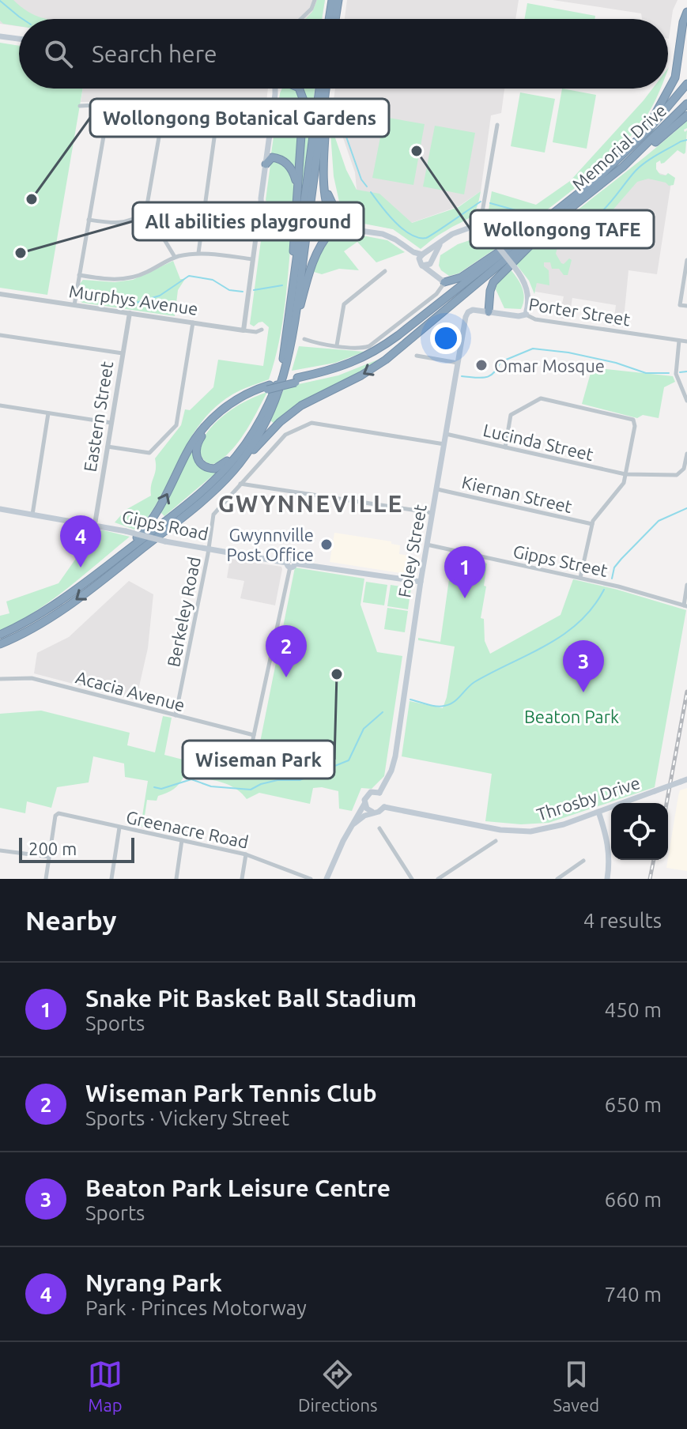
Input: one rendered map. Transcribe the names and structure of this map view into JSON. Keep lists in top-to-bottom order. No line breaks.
{"streets":{"highway":["Memorial Drive"],"main road":["Porter Street","Gipps Road","Foley Street","Throsby Drive"],"street":["Murphys Avenue","Eastern Street","Lucinda Street","Kiernan Street","Gipps Street","Berkeley Road","Acacia Avenue","Greenacre Road"]},"crossings":[["Murphys Avenue","Eastern Street"],["Porter Street","Foley Street"],["Eastern Street","Gipps Road"],["Lucinda Street","Foley Street"],["Kiernan Street","Foley Street"],["Gipps Road","Foley Street"],["Gipps Road","Berkeley Road"],["Foley Street","Gipps Street"],["Foley Street","Berkeley Road"],["Foley Street","Throsby Drive"],["Berkeley Road","Acacia Avenue"]],"districts":["GWYNNEVILLE"],"parks":["Beaton Park"],"places":["Wollongong TAFE","Wollongong Botanical Gardens","All abilities playground","Omar Mosque","Gwynnville Post Office","Wiseman Park"],"scale_bar":"200 m","page":{"search":"Search here","pins":["4","1","2","3"],"scale":"200 m","heading":["Nearby","4 results"],"list":[{"mark":"1","name":"Snake Pit Basket Ball Stadium","note":"Sports","value":"450 m"},{"mark":"2","name":"Wiseman Park Tennis Club","note":"Sports · Vickery Street","value":"650 m"},{"mark":"3","name":"Beaton Park Leisure Centre","note":"Sports","value":"660 m"},{"mark":"4","name":"Nyrang Park","note":"Park · Princes Motorway","value":"740 m"}],"nav":["Map","Directions","Saved"]}}
